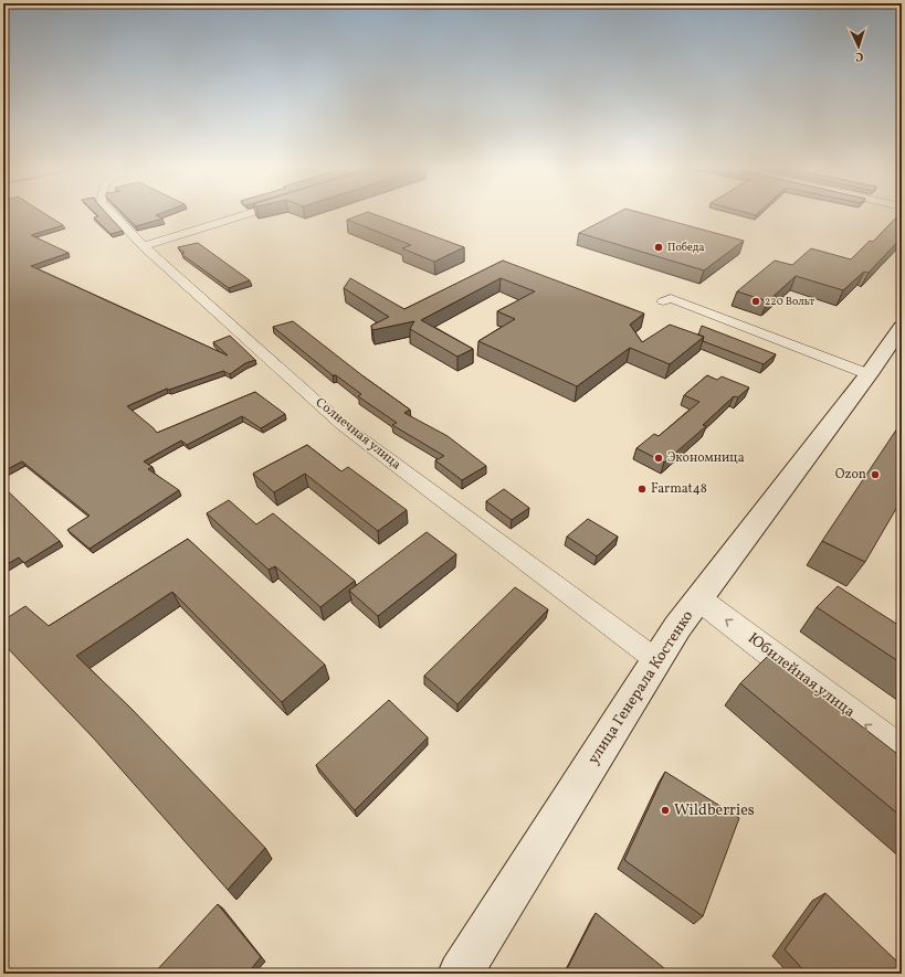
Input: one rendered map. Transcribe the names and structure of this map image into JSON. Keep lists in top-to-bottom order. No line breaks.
{"streets":{"main road":["улица Генерала Костенко"],"street":["Солнечная улица","Юбилейная улица"]},"crossings":[["Солнечная улица","улица Генерала Костенко"],["Юбилейная улица","улица Генерала Костенко"]],"one_way":["Юбилейная улица"],"places":["Победа","220 Вольт","Экономница","Ozon","Farmat48","Wildberries"],"north":"bottom"}
